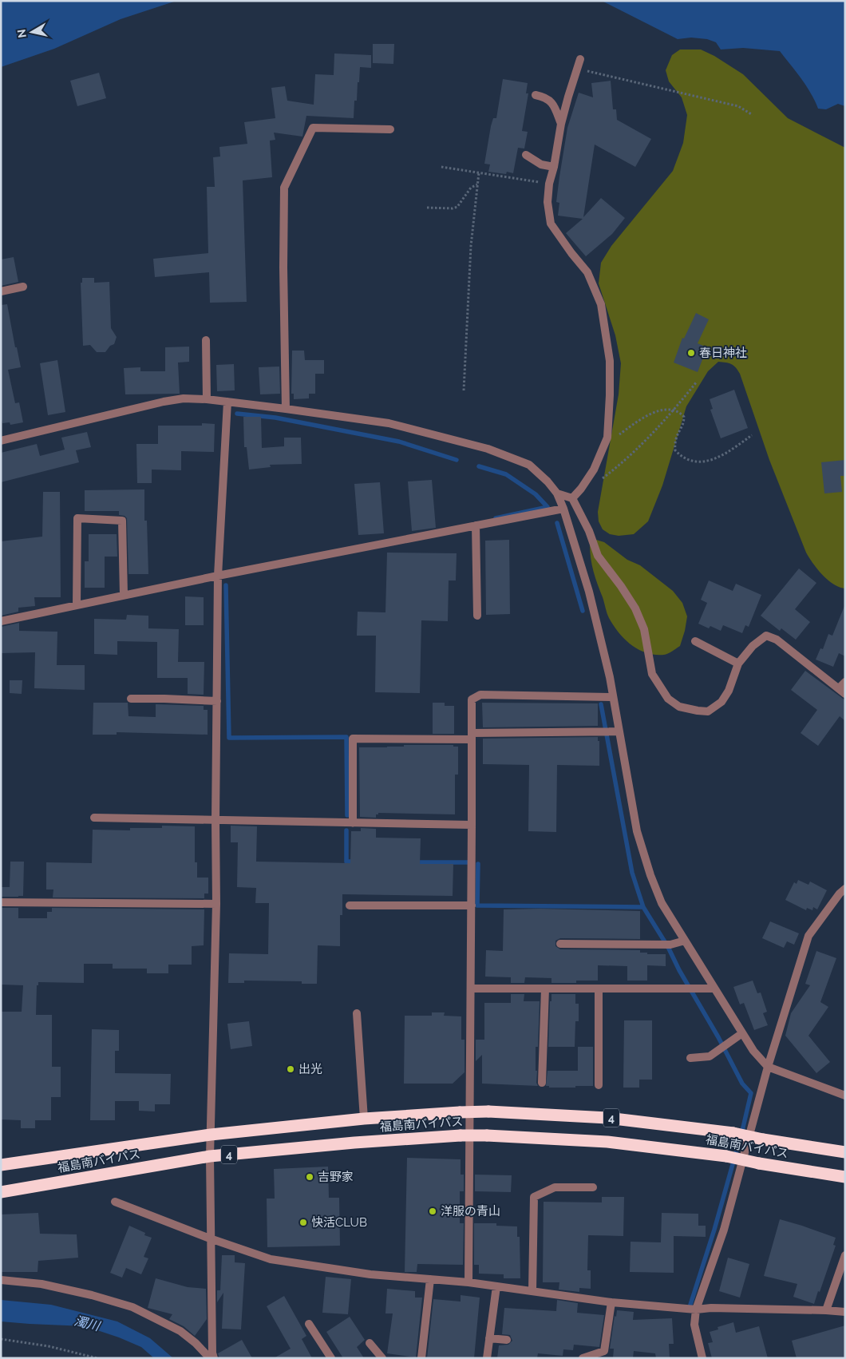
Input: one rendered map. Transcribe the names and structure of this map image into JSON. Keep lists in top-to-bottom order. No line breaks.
{"streets":{"highway":["4","福島南バイパス"]},"water":["濁川"],"places":["春日神社","出光","吉野家","洋服の青山","快活CLUB"],"north":"left"}
